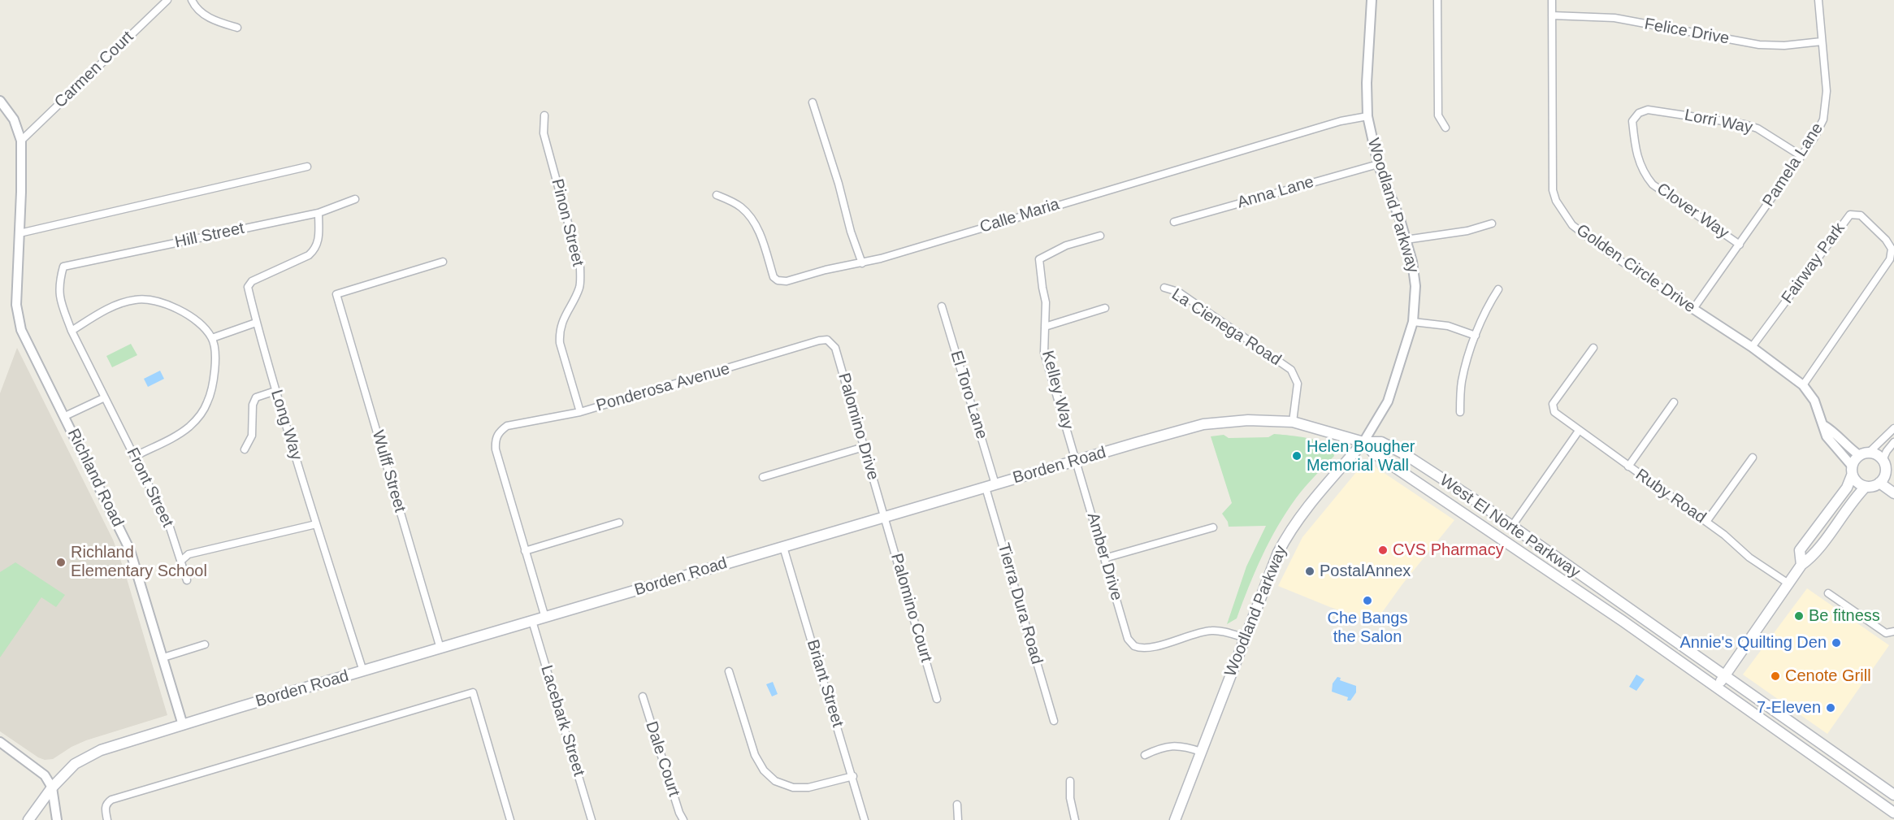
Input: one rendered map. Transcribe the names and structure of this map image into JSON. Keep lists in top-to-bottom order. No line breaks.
{"streets":{"main road":["Woodland Parkway","Borden Road","West El Norte Parkway"],"street":["Felice Drive","Carmen Court","Lorri Way","Pamela Lane","Anna Lane","Clover Way","Calle Maria","Pinon Street","Hill Street","Fairway Park","Golden Circle Drive","La Cienega Road","Ponderosa Avenue","Kelley Way","El Toro Lane","Long Way","Palomino Drive","Wulff Street","Richland Road","Front Street","Ruby Road","Amber Drive","Tierra Dura Road","Palomino Court","Briant Street","Lacebark Street","Dale Court"]},"crossings":[["Felice Drive","Pamela Lane"],["Felice Drive","Golden Circle Drive"],["Carmen Court","Richland Road"],["Lorri Way","Pamela Lane"],["Lorri Way","Clover Way"],["Pamela Lane","Clover Way"],["Pamela Lane","Golden Circle Drive"],["Anna Lane","Woodland Parkway"],["Woodland Parkway","Calle Maria"],["Woodland Parkway","Borden Road"],["Woodland Parkway","West El Norte Parkway"],["Woodland Parkway","Amber Drive"],["Pinon Street","Ponderosa Avenue"],["Hill Street","Long Way"],["Hill Street","Front Street"],["Fairway Park","Golden Circle Drive"],["La Cienega Road","Borden Road"],["Ponderosa Avenue","Palomino Drive"],["Kelley Way","Borden Road"],["Kelley Way","Amber Drive"],["El Toro Lane","Borden Road"],["El Toro Lane","Tierra Dura Road"],["Long Way","Borden Road"],["Palomino Drive","Borden Road"],["Palomino Drive","Palomino Court"],["Borden Road","Wulff Street"],["Borden Road","Richland Road"],["Borden Road","West El Norte Parkway"],["Borden Road","Amber Drive"],["Borden Road","Tierra Dura Road"],["Borden Road","Palomino Court"],["Borden Road","Briant Street"],["Borden Road","Lacebark Street"]],"places":["Helen Bougher Memorial Wall","CVS Pharmacy","Richland Elementary School","PostalAnnex","Che Bangs the Salon","Be fitness","Annie's Quilting Den","Cenote Grill","7-Eleven"]}
